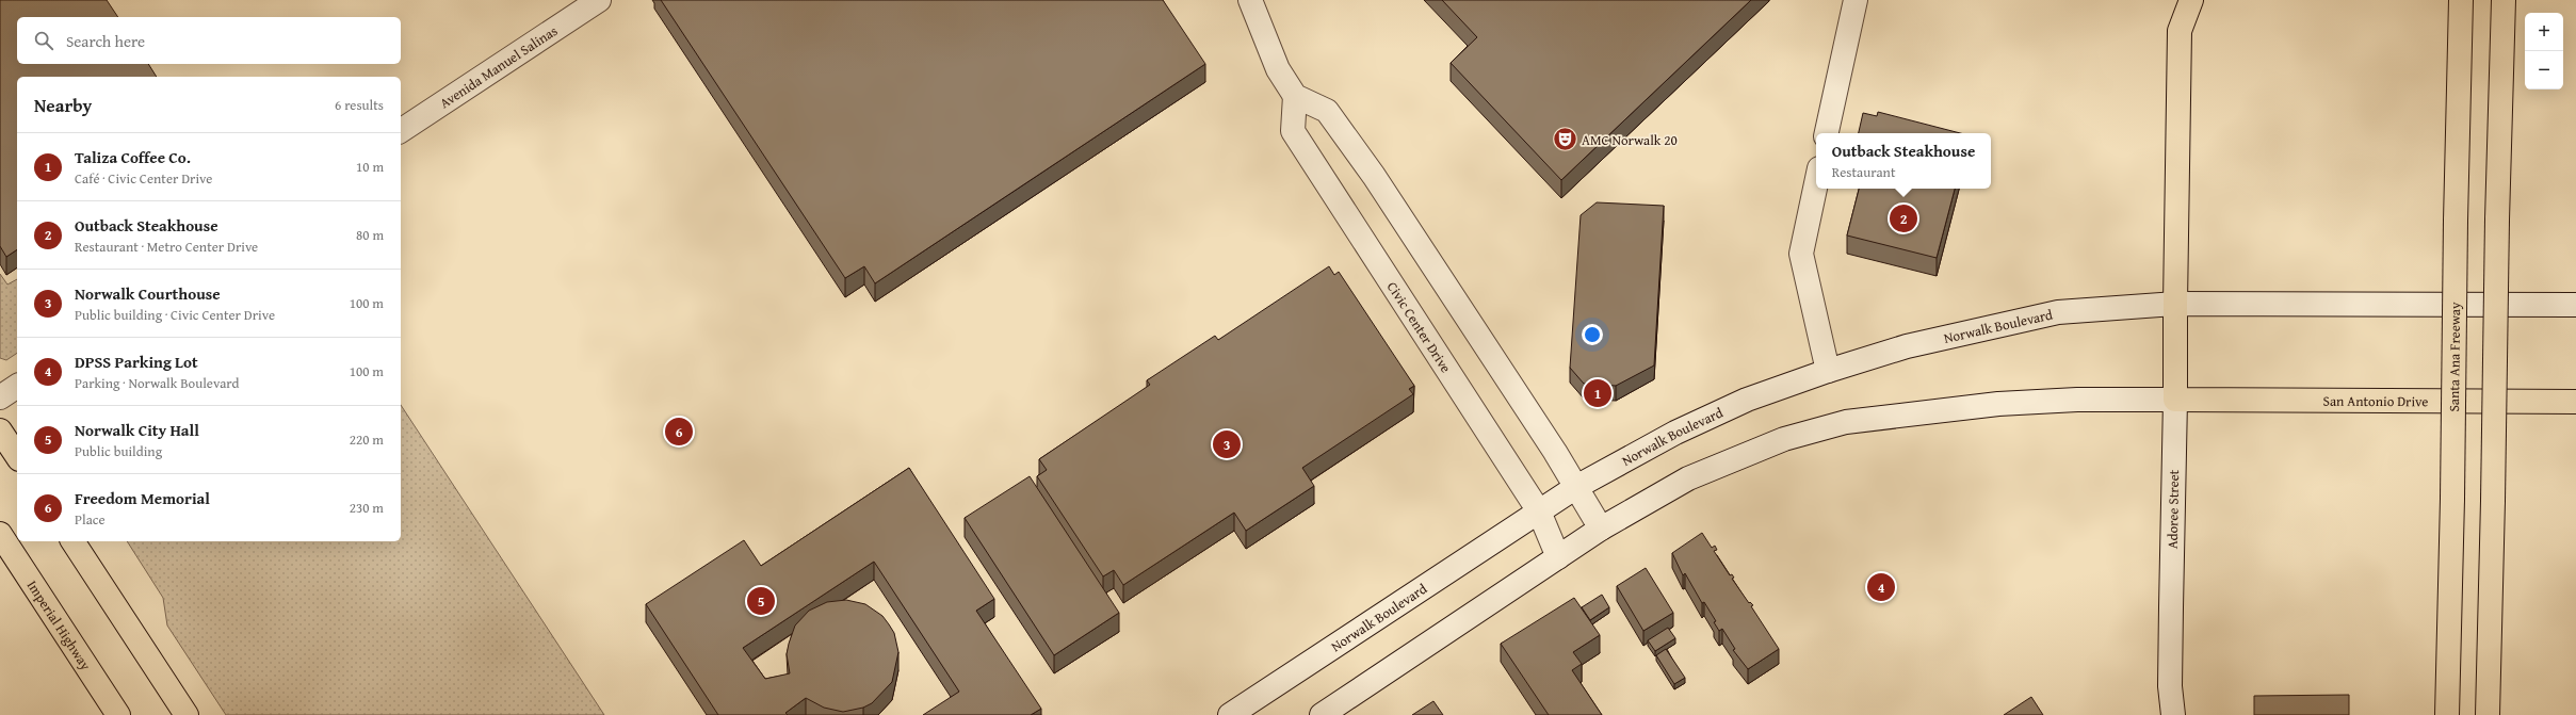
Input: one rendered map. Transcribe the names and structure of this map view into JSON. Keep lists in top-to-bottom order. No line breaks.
{"streets":{"main road":["Avenida Manuel Salinas","Norwalk Boulevard","Civic Center Drive","Santa Ana Freeway","San Antonio Drive","Adoree Street","Imperial Highway"]},"crossings":[["Norwalk Boulevard","Civic Center Drive"],["Norwalk Boulevard","Adoree Street"],["San Antonio Drive","Adoree Street"]],"places":{"theatre":["AMC Norwalk 20"]},"page":{"map_buttons":["+","−"],"search":"Search here","heading":["Nearby","6 results"],"list":[{"mark":"1","name":"Taliza Coffee Co.","note":"Café · Civic Center Drive","value":"10 m"},{"mark":"2","name":"Outback Steakhouse","note":"Restaurant · Metro Center Drive","value":"80 m"},{"mark":"3","name":"Norwalk Courthouse","note":"Public building · Civic Center Drive","value":"100 m"},{"mark":"4","name":"DPSS Parking Lot","note":"Parking · Norwalk Boulevard","value":"100 m"},{"mark":"5","name":"Norwalk City Hall","note":"Public building","value":"220 m"},{"mark":"6","name":"Freedom Memorial","note":"Place","value":"230 m"}],"popup":["Outback Steakhouse","Restaurant"],"pins":["2","1","6","3","4","5"]}}
